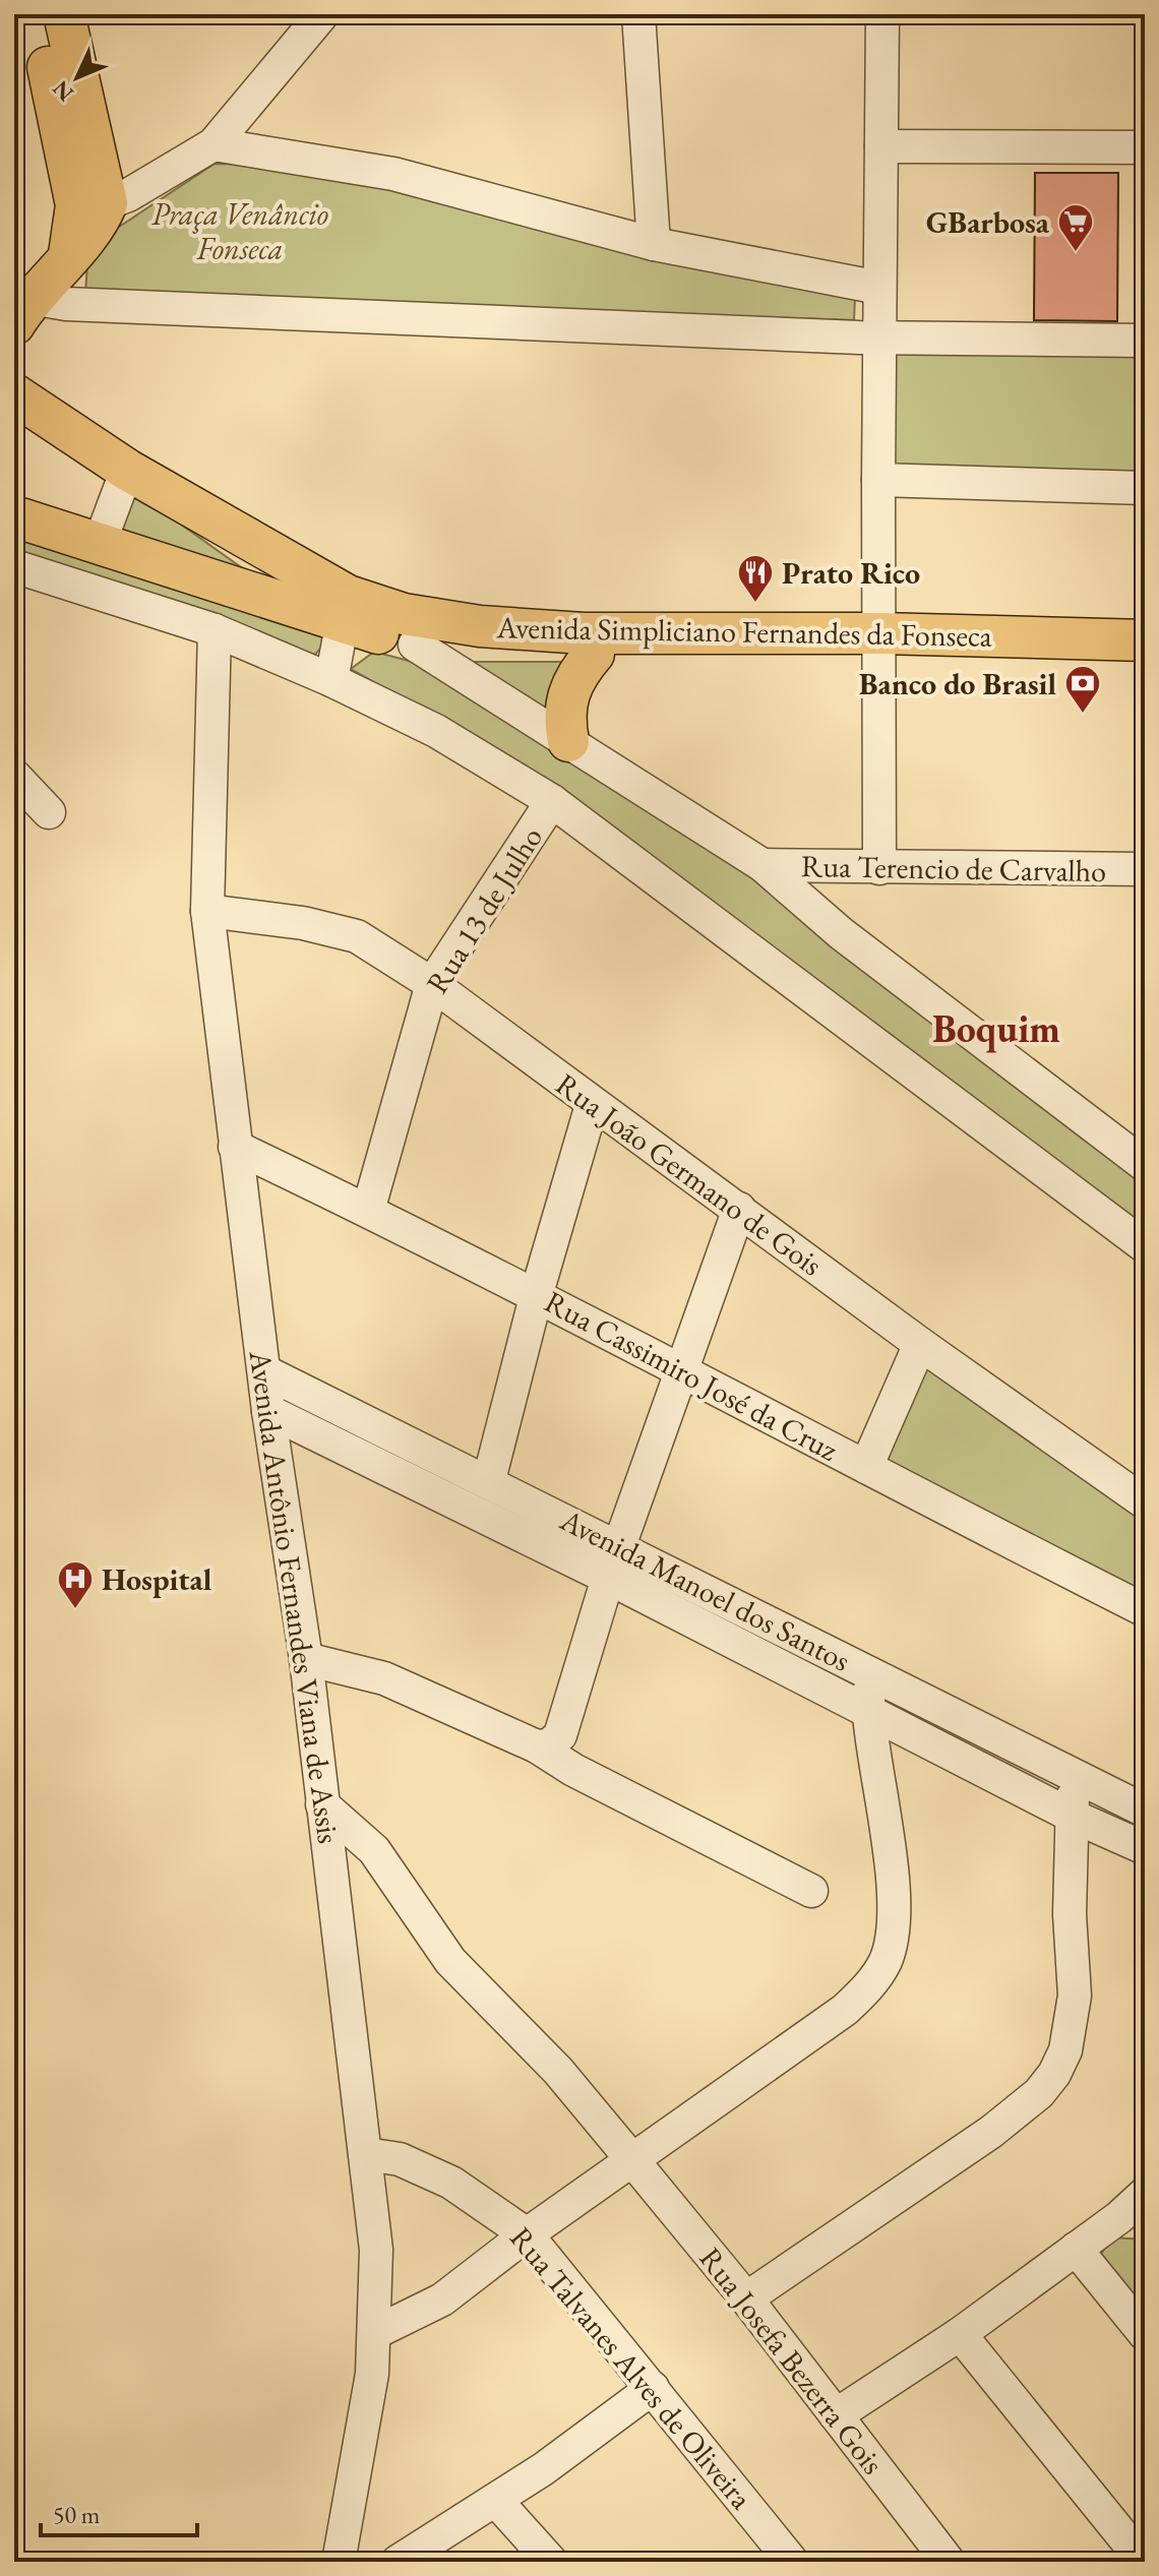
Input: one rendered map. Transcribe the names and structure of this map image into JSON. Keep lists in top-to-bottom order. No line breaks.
{"streets":{"main road":["Avenida Simpliciano Fernandes da Fonseca"],"street":["Rua Terencio de Carvalho","Rua 13 de Julho","Rua João Germano de Gois","Rua Cassimiro José da Cruz","Avenida Manoel dos Santos","Avenida Antônio Fernandes Viana de Assis","Rua Josefa Bezerra Gois","Rua Talvanes Alves de Oliveira"]},"crossings":[["Rua 13 de Julho","Rua João Germano de Gois"],["Rua 13 de Julho","Rua Cassimiro José da Cruz"],["Rua João Germano de Gois","Avenida Antônio Fernandes Viana de Assis"],["Rua Cassimiro José da Cruz","Avenida Antônio Fernandes Viana de Assis"],["Avenida Manoel dos Santos","Avenida Antônio Fernandes Viana de Assis"],["Avenida Antônio Fernandes Viana de Assis","Rua Josefa Bezerra Gois"],["Avenida Antônio Fernandes Viana de Assis","Rua Talvanes Alves de Oliveira"]],"districts":["Boquim"],"parks":["Praça Venâncio Fonseca"],"places":{"supermarket":["GBarbosa"],"restaurant":["Prato Rico"],"bank":["Banco do Brasil"],"hospital":["Hospital"]},"scale_bar":"50 m","north":"bottom left"}
